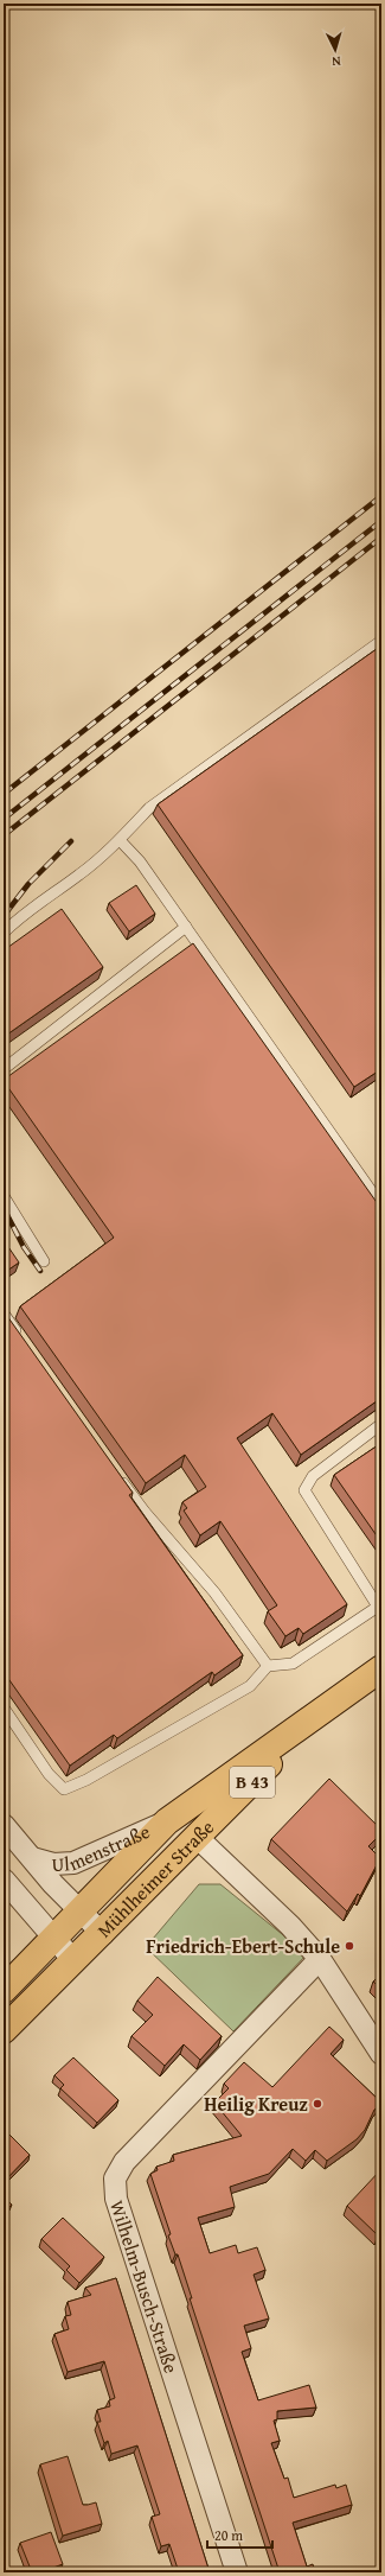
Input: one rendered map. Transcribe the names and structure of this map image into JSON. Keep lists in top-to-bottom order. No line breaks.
{"streets":{"main road":["B 43","Mühlheimer Straße"],"street":["Ulmenstraße","Wilhelm-Busch-Straße"]},"crossings":[["Ulmenstraße","Mühlheimer Straße"]],"places":["Friedrich-Ebert-Schule","Heilig Kreuz"],"scale_bar":"20 m","north":"bottom"}
